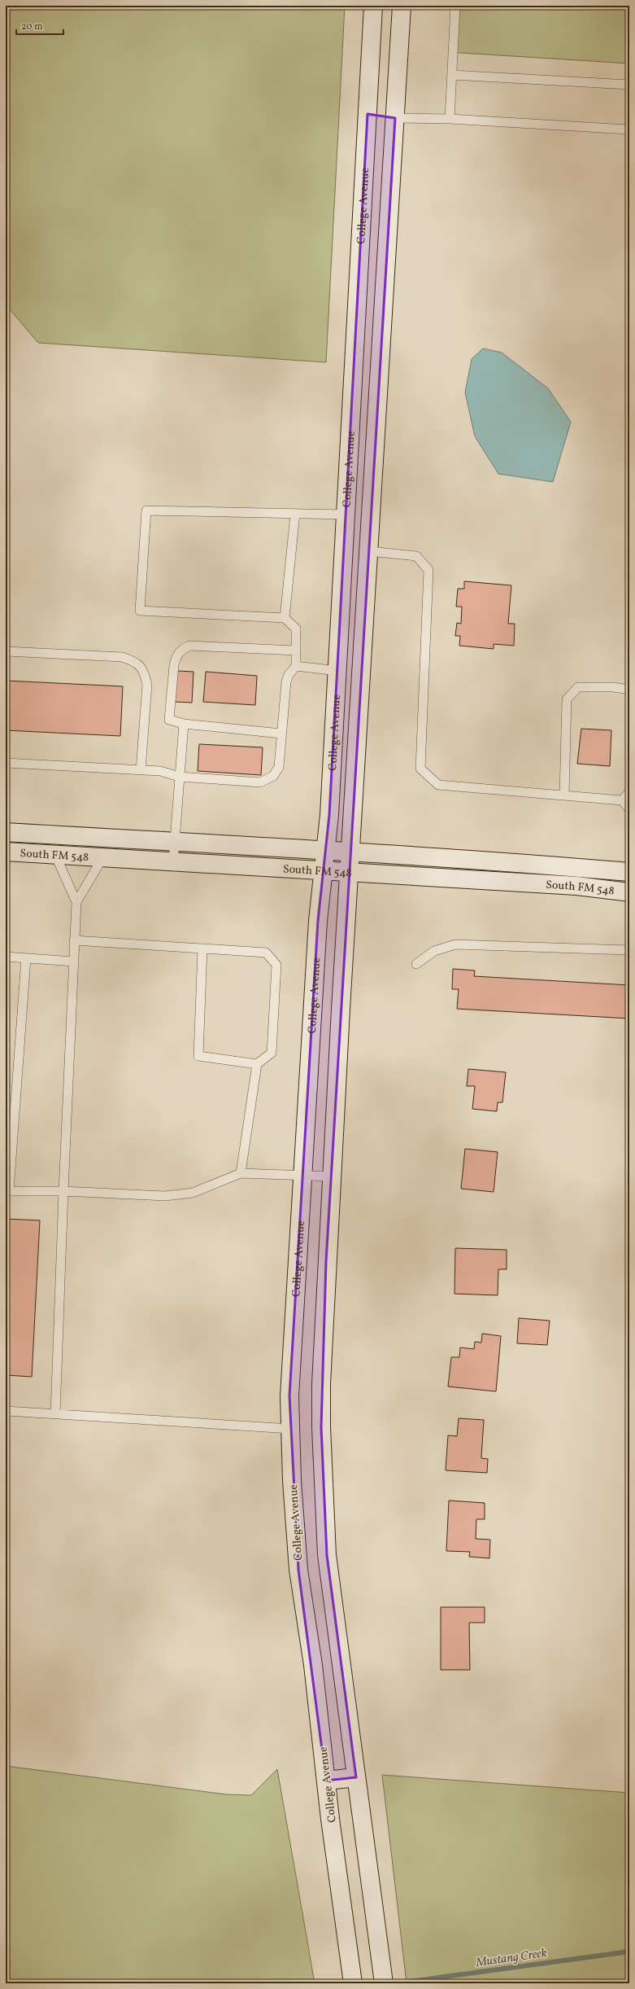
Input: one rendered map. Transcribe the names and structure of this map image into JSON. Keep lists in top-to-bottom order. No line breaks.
{"streets":{"main road":["College Avenue","South FM 548"]},"crossings":[["College Avenue","South FM 548"]],"water":["Mustang Creek"],"scale_bar":"20 m"}
